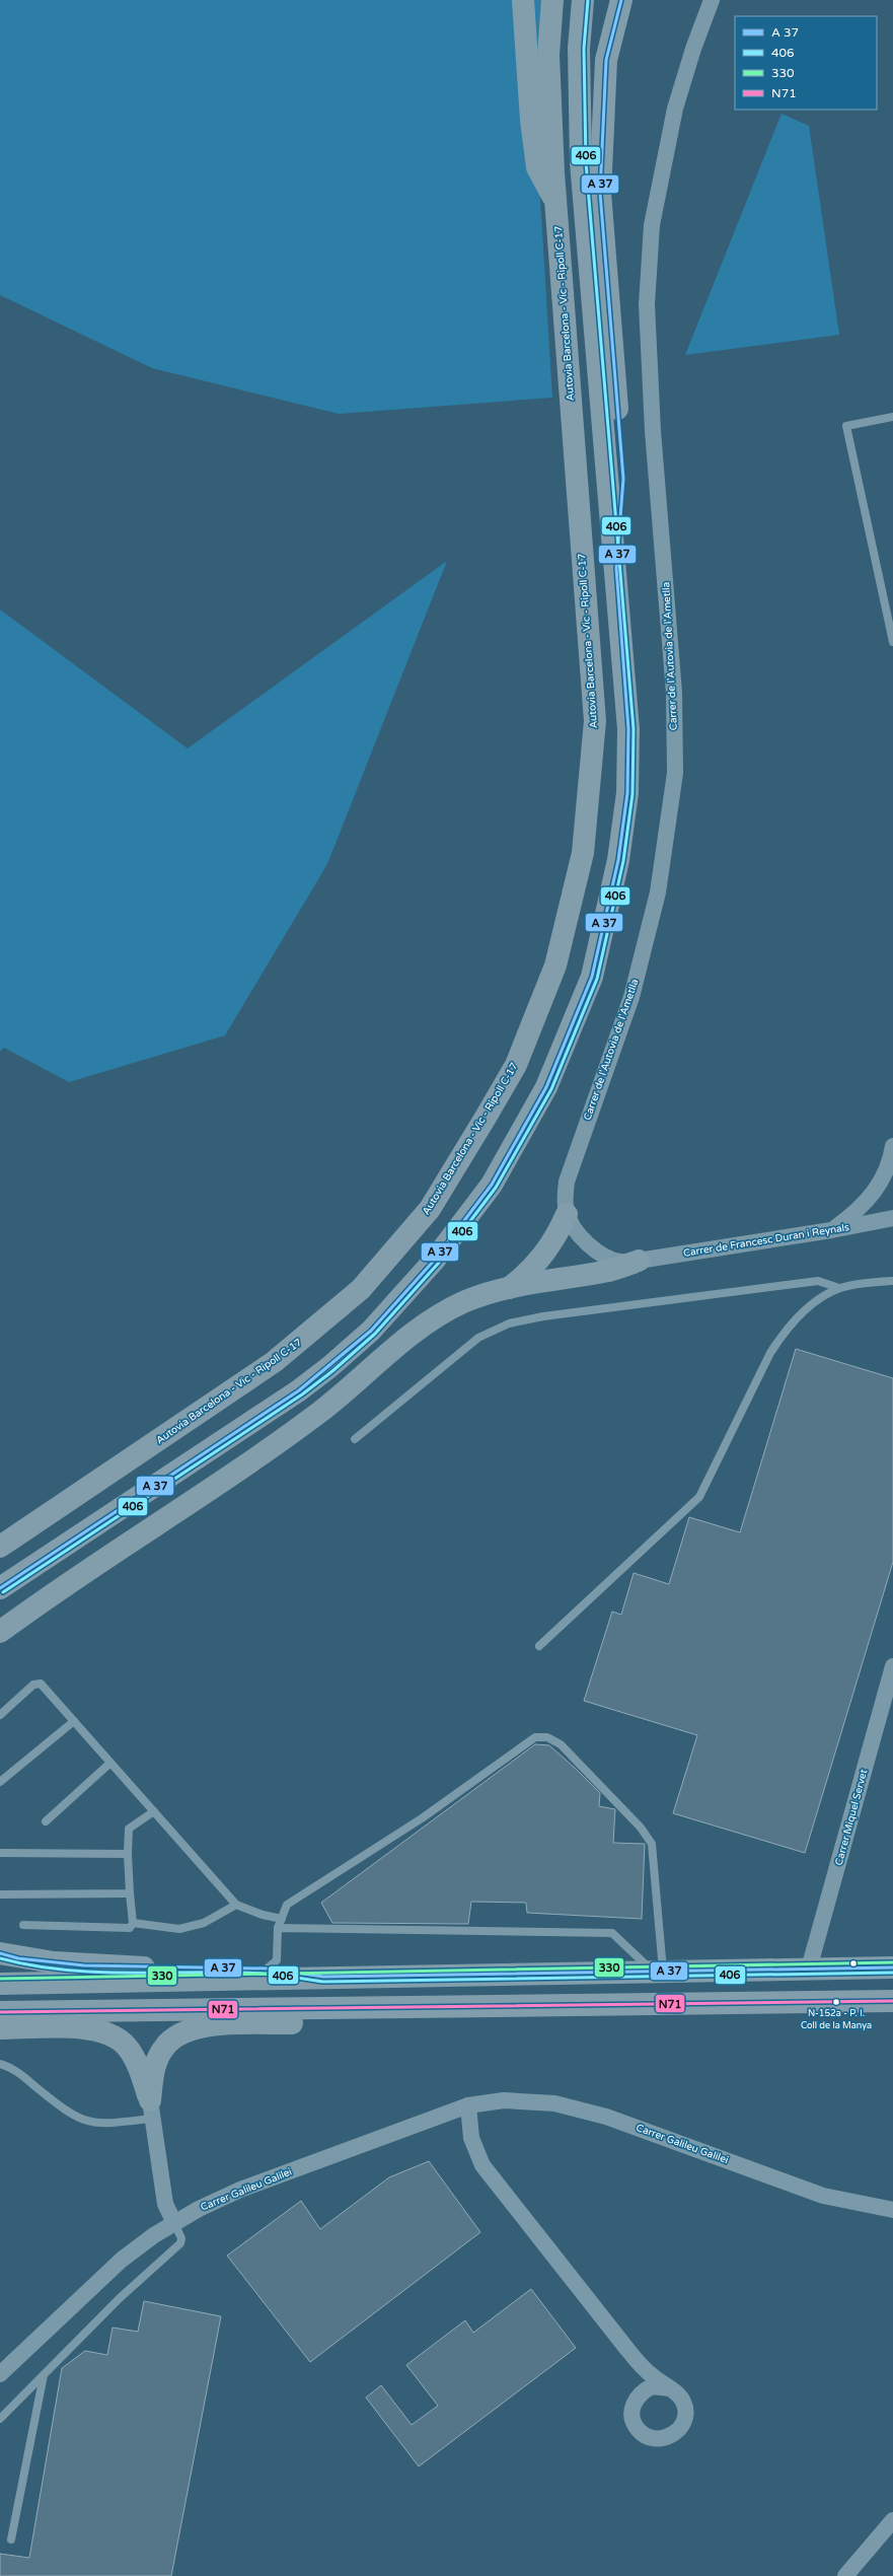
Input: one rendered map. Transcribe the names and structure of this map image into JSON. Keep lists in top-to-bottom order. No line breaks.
{"streets":{"highway":["Autovia Barcelona - Vic - Ripoll C-17"],"street":["Carrer de l'Autovia de l'Ametlla","Carrer de Francesc Duran i Reynals","Carrer Miquel Servet","Carrer Galileu Galilei"]},"crossings":[["Carrer de l'Autovia de l'Ametlla","Carrer de Francesc Duran i Reynals"]],"places":["N-152a - P. I. Coll de la Manya"],"lines":["transit line 406","transit line 330","transit line N71"],"legend":["A 37","406","330","N71"]}
